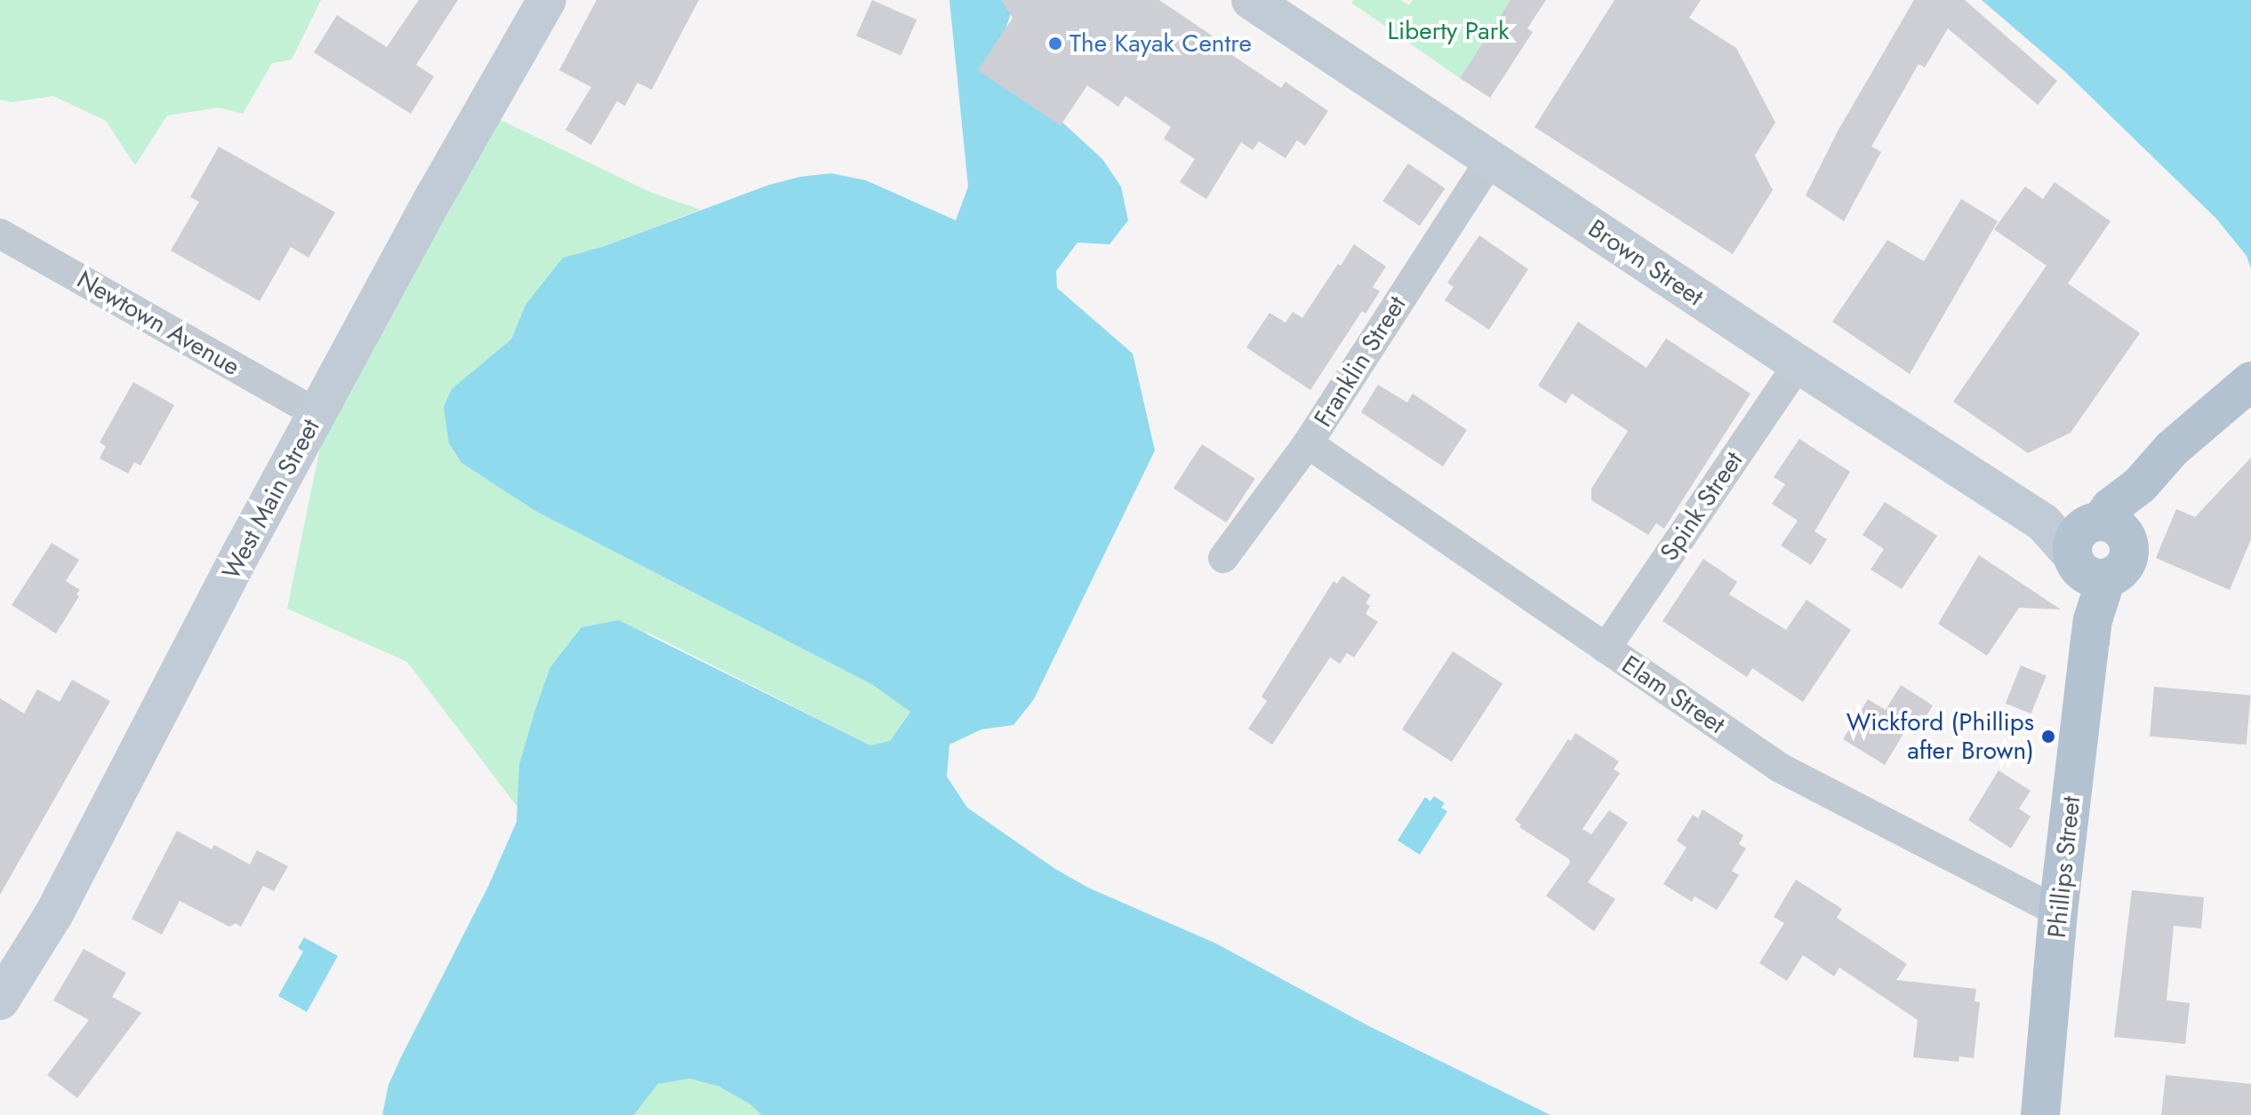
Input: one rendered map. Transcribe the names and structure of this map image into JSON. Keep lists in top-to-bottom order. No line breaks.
{"streets":{"main road":["Brown Street","West Main Street","Phillips Street"],"street":["Newtown Avenue","Franklin Street","Spink Street","Elam Street"]},"crossings":[["Brown Street","Franklin Street"],["Brown Street","Spink Street"],["Brown Street","Phillips Street"],["Newtown Avenue","West Main Street"],["Franklin Street","Elam Street"],["Spink Street","Elam Street"],["Elam Street","Phillips Street"]],"parks":["Liberty Park"],"places":["The Kayak Centre","Wickford (Phillips after Brown)"]}
